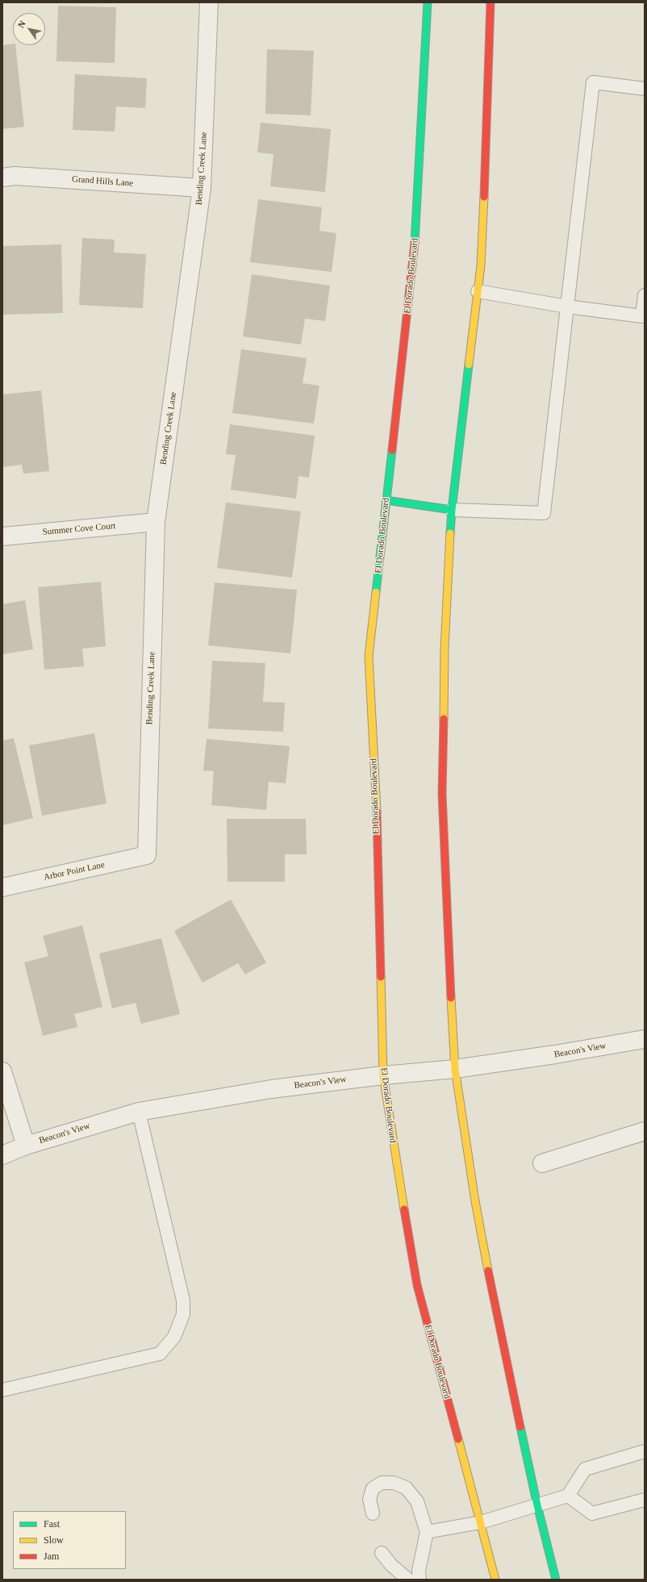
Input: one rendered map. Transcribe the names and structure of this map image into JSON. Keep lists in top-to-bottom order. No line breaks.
{"streets":{"main road":["El Dorado Boulevard"],"street":["Bending Creek Lane","Grand Hills Lane","Summer Cove Court","Arbor Point Lane","Beacon's View"]},"crossings":[["Bending Creek Lane","Grand Hills Lane"],["Bending Creek Lane","Summer Cove Court"],["Bending Creek Lane","Arbor Point Lane"],["El Dorado Boulevard","Beacon's View"]],"legend":["Fast","Slow","Jam"],"north":"top left"}
